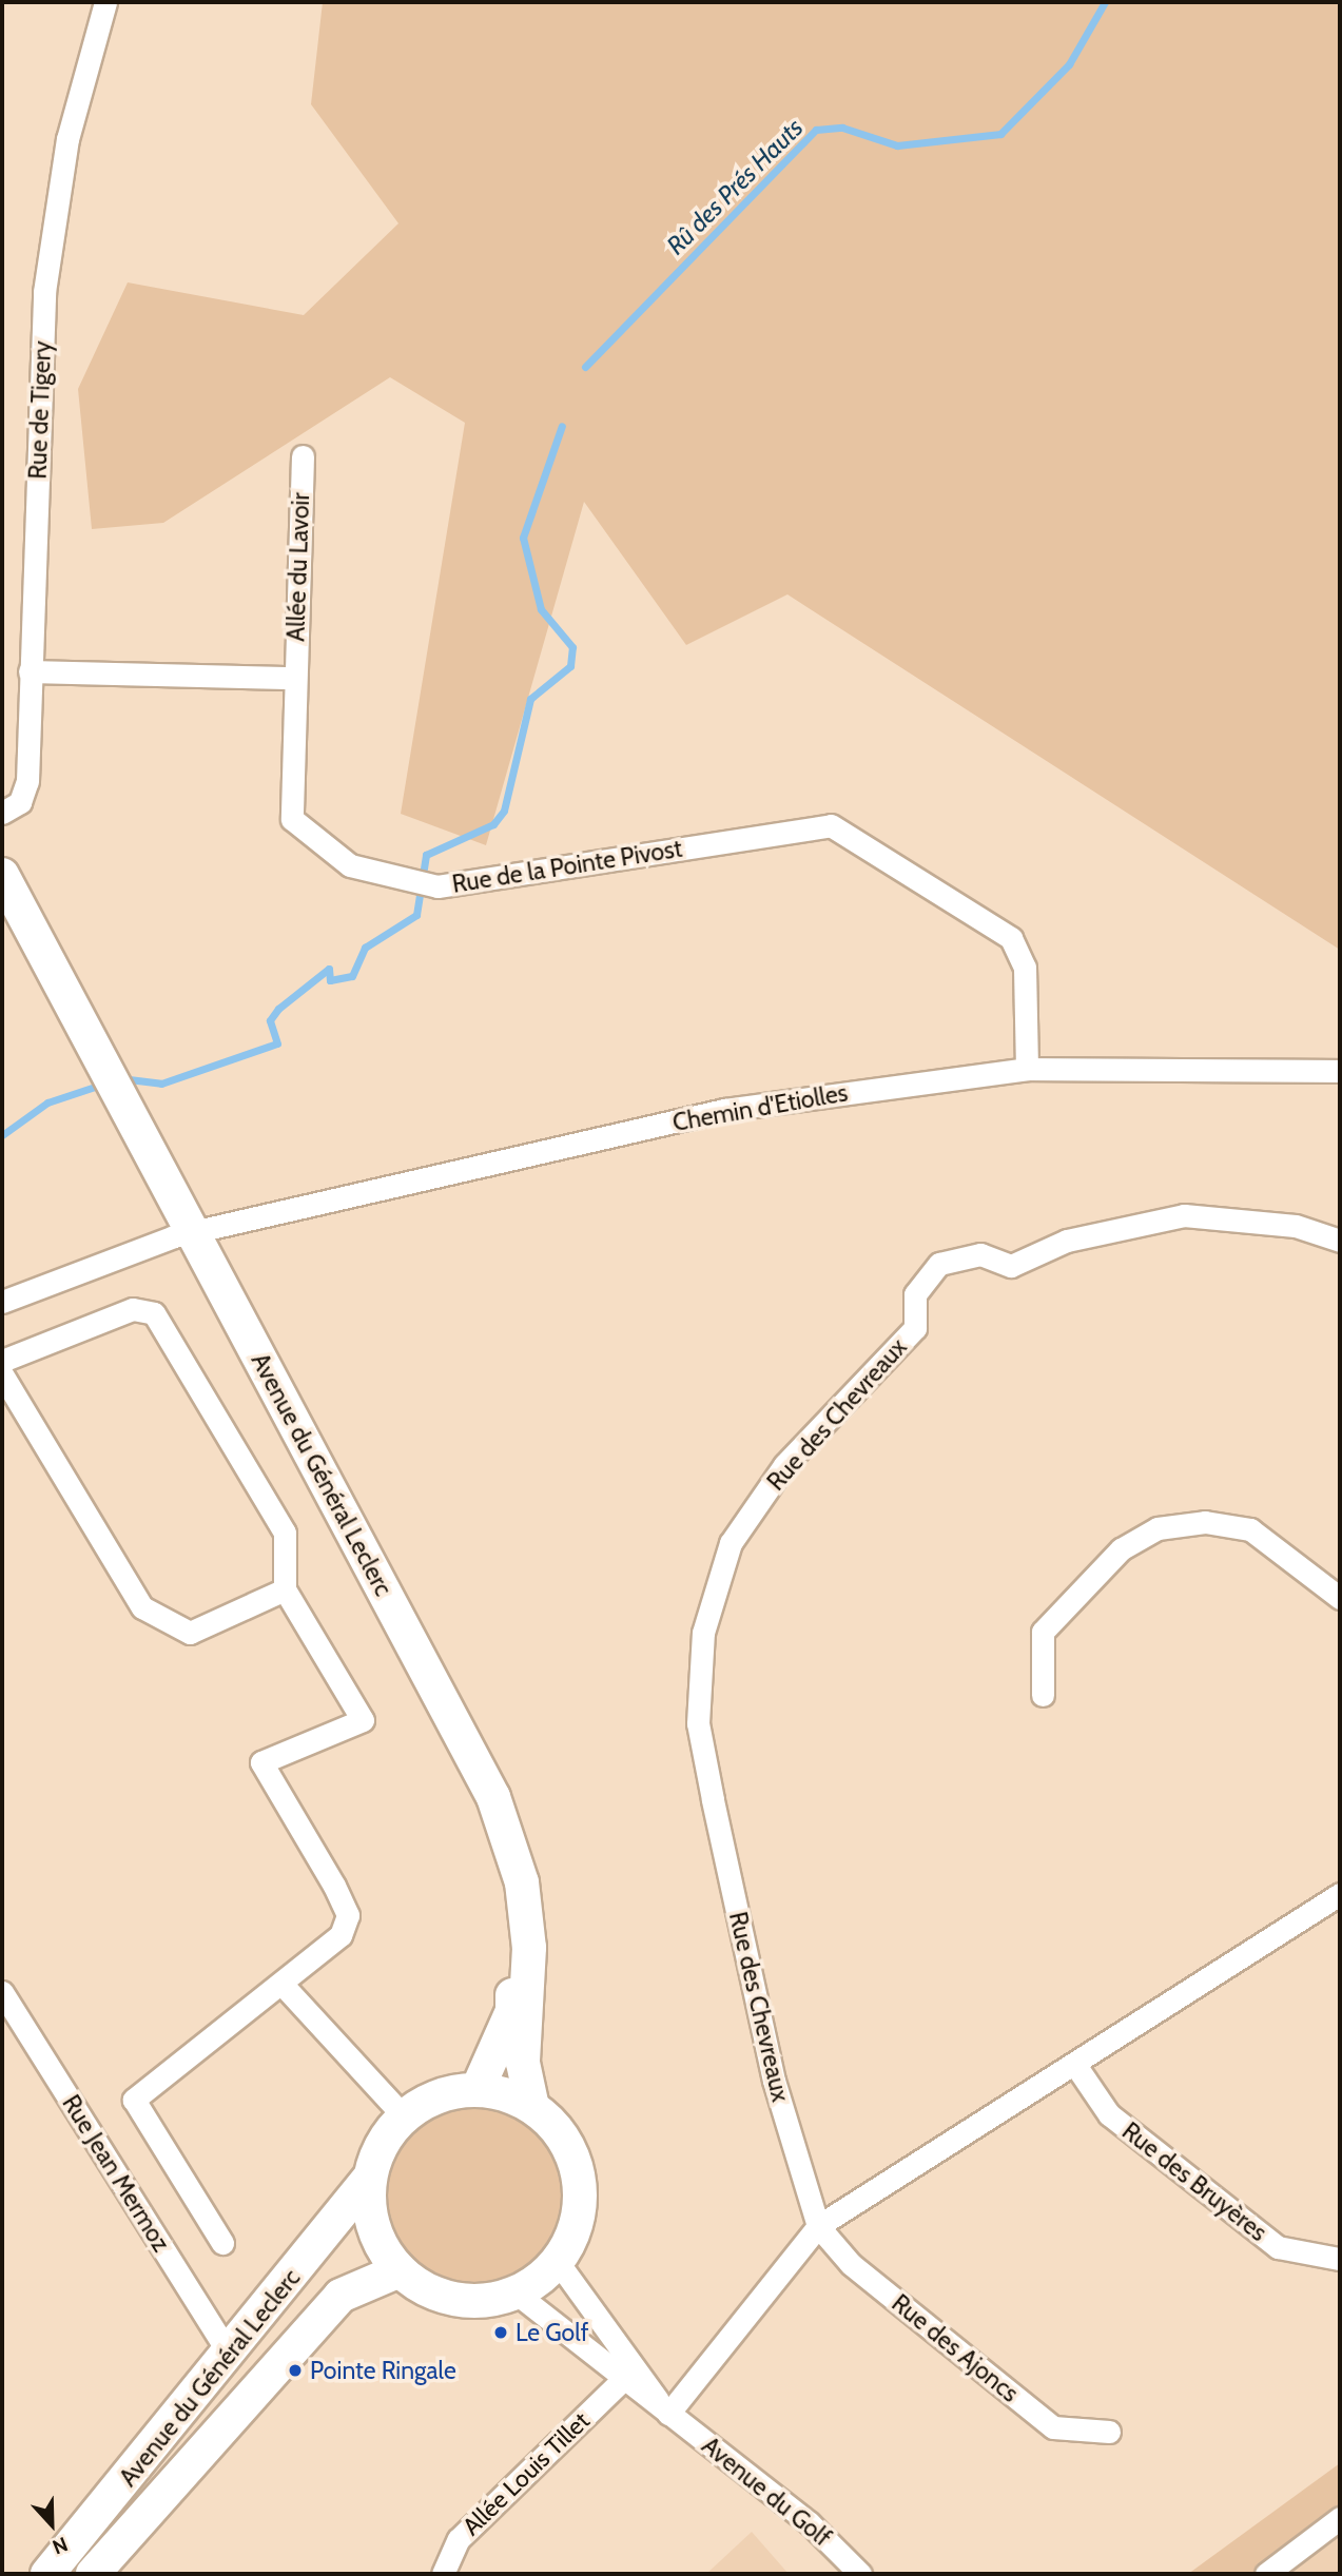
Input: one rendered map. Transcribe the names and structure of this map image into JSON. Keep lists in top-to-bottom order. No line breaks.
{"streets":{"main road":["Avenue du Général Leclerc"],"street":["Rue de Tigery","Allée du Lavoir","Rue de la Pointe Pivost","Chemin d'Etiolles","Rue des Chevreaux","Rue Jean Mermoz","Rue des Bruyères","Rue des Ajoncs","Allée Louis Tillet","Avenue du Golf"]},"crossings":[["Allée du Lavoir","Rue de la Pointe Pivost"],["Rue de la Pointe Pivost","Chemin d'Etiolles"],["Chemin d'Etiolles","Avenue du Général Leclerc"],["Rue des Chevreaux","Rue des Ajoncs"],["Avenue du Général Leclerc","Rue Jean Mermoz"]],"water":["Rû des Prés Hauts"],"places":["Le Golf","Pointe Ringale"],"north":"bottom"}
